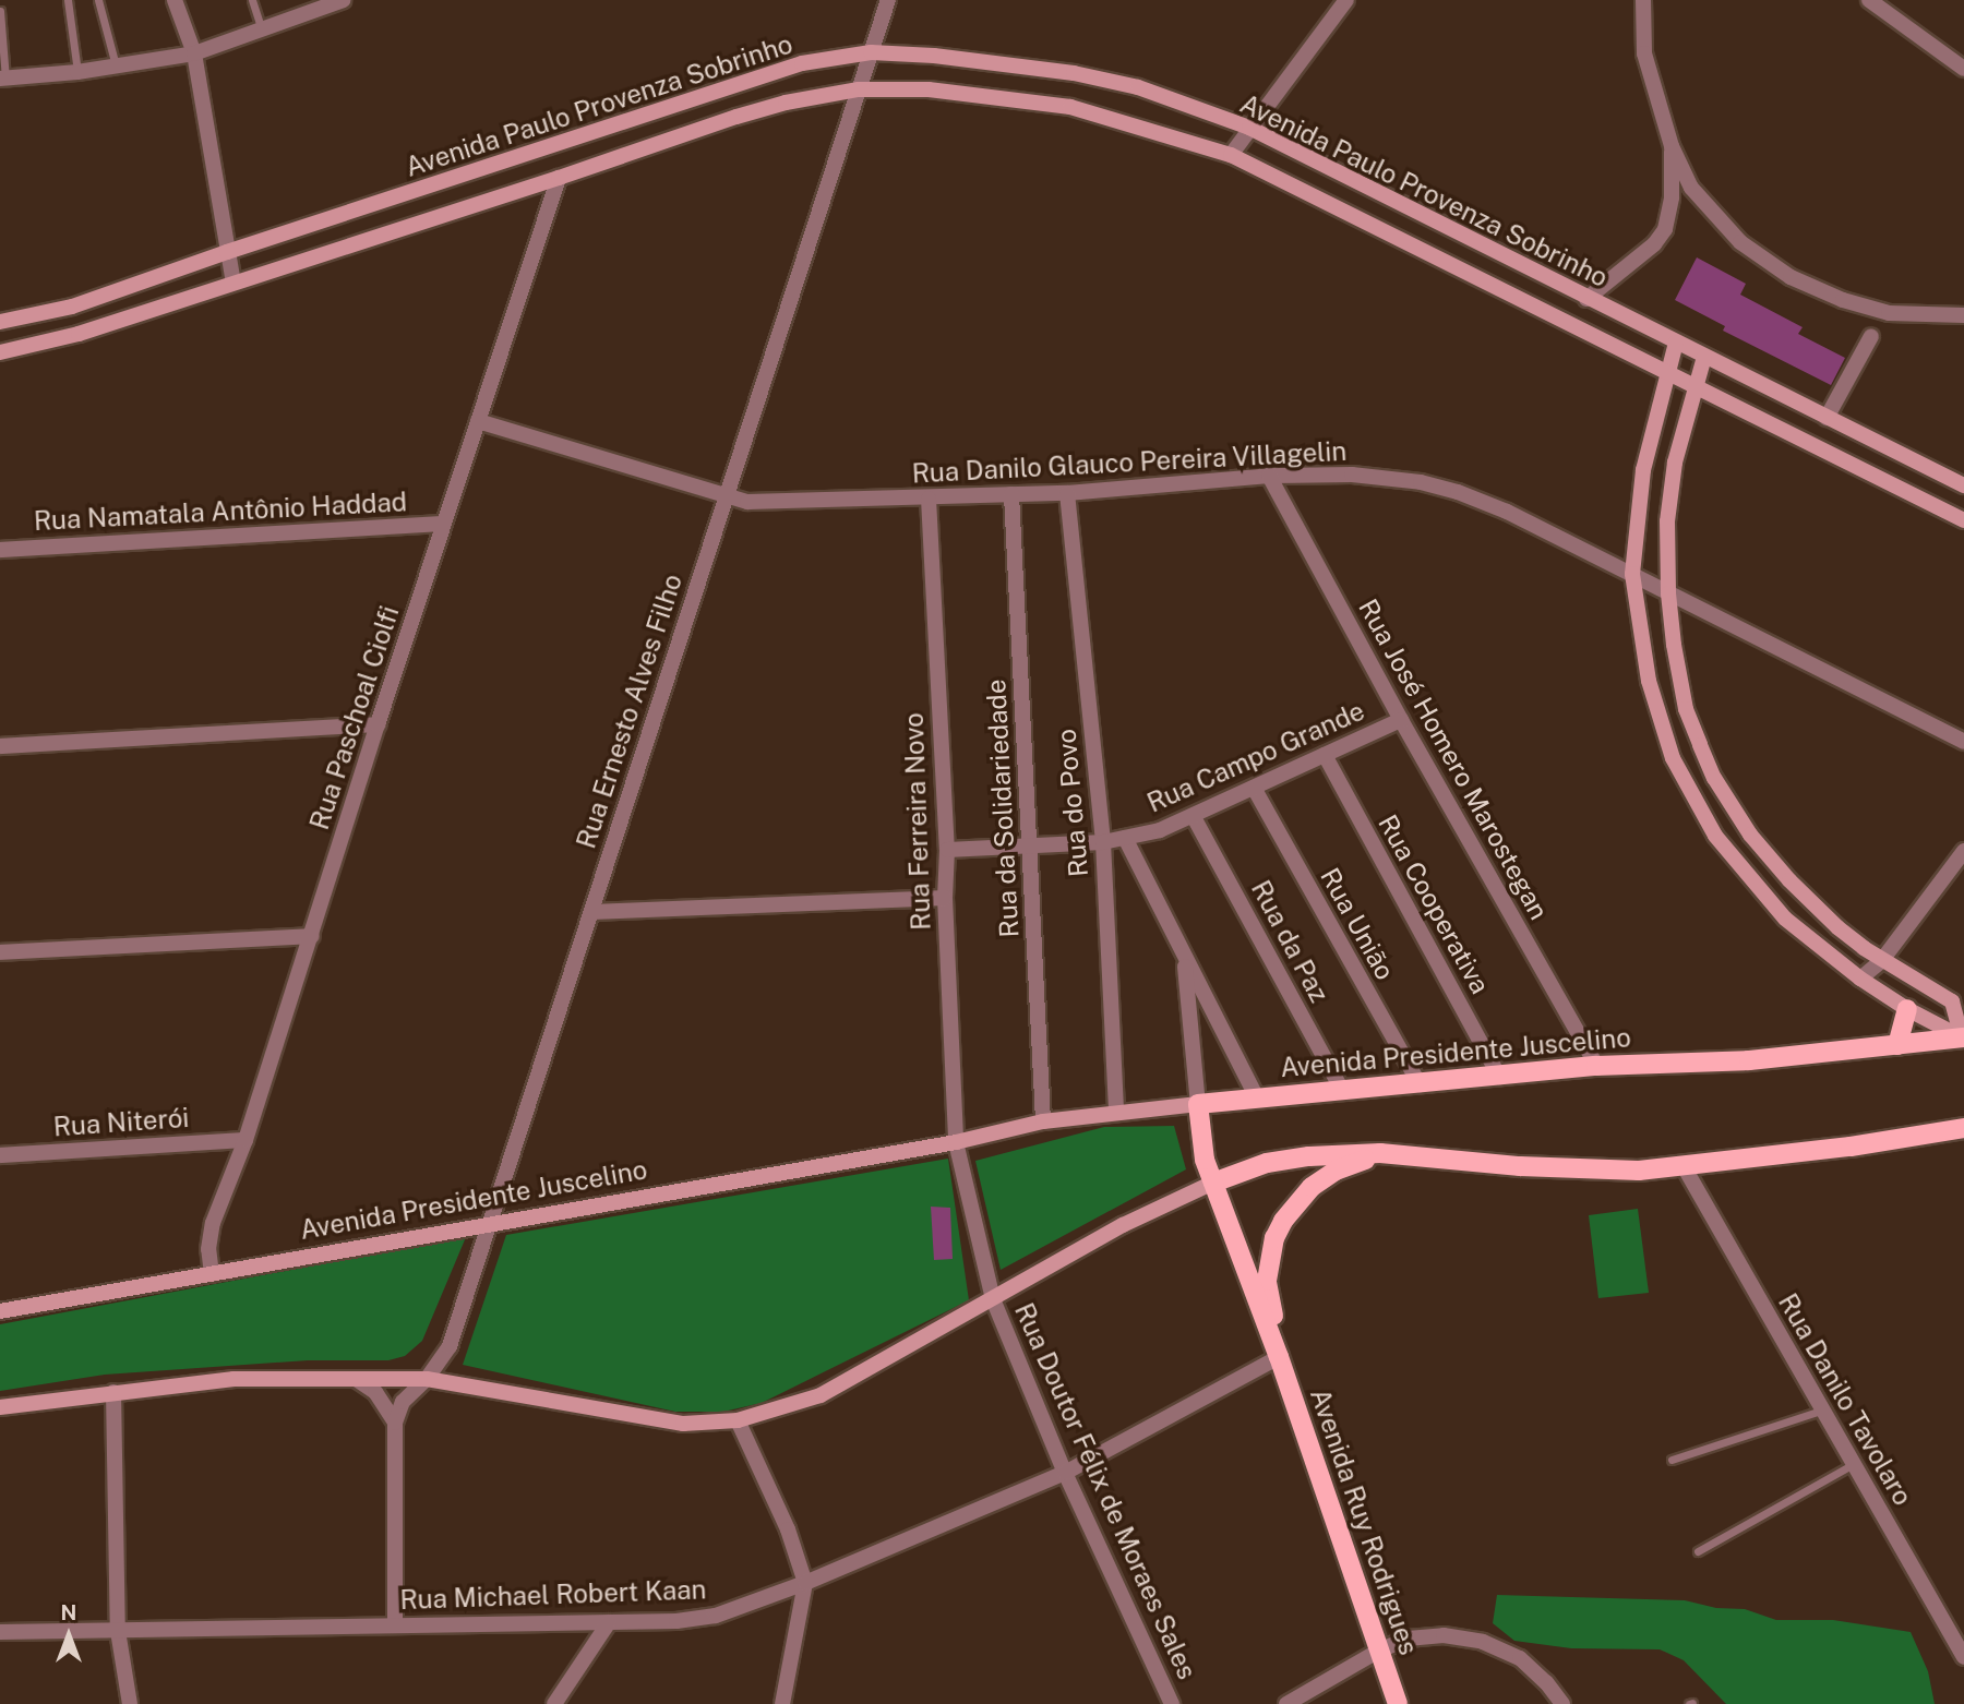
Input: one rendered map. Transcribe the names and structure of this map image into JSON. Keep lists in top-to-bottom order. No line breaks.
{"streets":{"main road":["Avenida Paulo Provenza Sobrinho","Avenida Presidente Juscelino","Avenida Ruy Rodrigues"],"street":["Rua Danilo Glauco Pereira Villagelin","Rua Namatala Antônio Haddad","Rua Ernesto Alves Filho","Rua Paschoal Ciolfi","Rua Campo Grande","Rua José Homero Marostegan","Rua do Povo","Rua da Solidariedade","Rua Ferreira Novo","Rua Cooperativa","Rua União","Rua da Paz","Rua Niterói","Rua Danilo Tavolaro","Rua Doutor Félix de Moraes Sales","Rua Michael Robert Kaan"]},"crossings":[["Avenida Paulo Provenza Sobrinho","Rua Ernesto Alves Filho"],["Avenida Paulo Provenza Sobrinho","Rua Paschoal Ciolfi"],["Rua Danilo Glauco Pereira Villagelin","Rua Ernesto Alves Filho"],["Rua Danilo Glauco Pereira Villagelin","Rua Paschoal Ciolfi"],["Rua Danilo Glauco Pereira Villagelin","Rua José Homero Marostegan"],["Rua Danilo Glauco Pereira Villagelin","Rua do Povo"],["Rua Danilo Glauco Pereira Villagelin","Rua da Solidariedade"],["Rua Danilo Glauco Pereira Villagelin","Rua Ferreira Novo"],["Rua Namatala Antônio Haddad","Rua Paschoal Ciolfi"],["Rua Ernesto Alves Filho","Avenida Presidente Juscelino"],["Rua Paschoal Ciolfi","Avenida Presidente Juscelino"],["Rua Paschoal Ciolfi","Rua Niterói"],["Rua Campo Grande","Rua José Homero Marostegan"],["Rua Campo Grande","Rua do Povo"],["Rua Campo Grande","Rua da Solidariedade"],["Rua Campo Grande","Rua Ferreira Novo"],["Rua Campo Grande","Rua Cooperativa"],["Rua Campo Grande","Rua União"],["Rua Campo Grande","Rua da Paz"],["Rua José Homero Marostegan","Avenida Presidente Juscelino"],["Rua do Povo","Avenida Presidente Juscelino"],["Rua da Solidariedade","Avenida Presidente Juscelino"],["Rua Ferreira Novo","Avenida Presidente Juscelino"],["Rua Cooperativa","Avenida Presidente Juscelino"],["Rua União","Avenida Presidente Juscelino"],["Rua da Paz","Avenida Presidente Juscelino"],["Avenida Presidente Juscelino","Avenida Ruy Rodrigues"],["Rua Doutor Félix de Moraes Sales","Rua Michael Robert Kaan"],["Avenida Ruy Rodrigues","Rua Michael Robert Kaan"]],"north":"top"}
